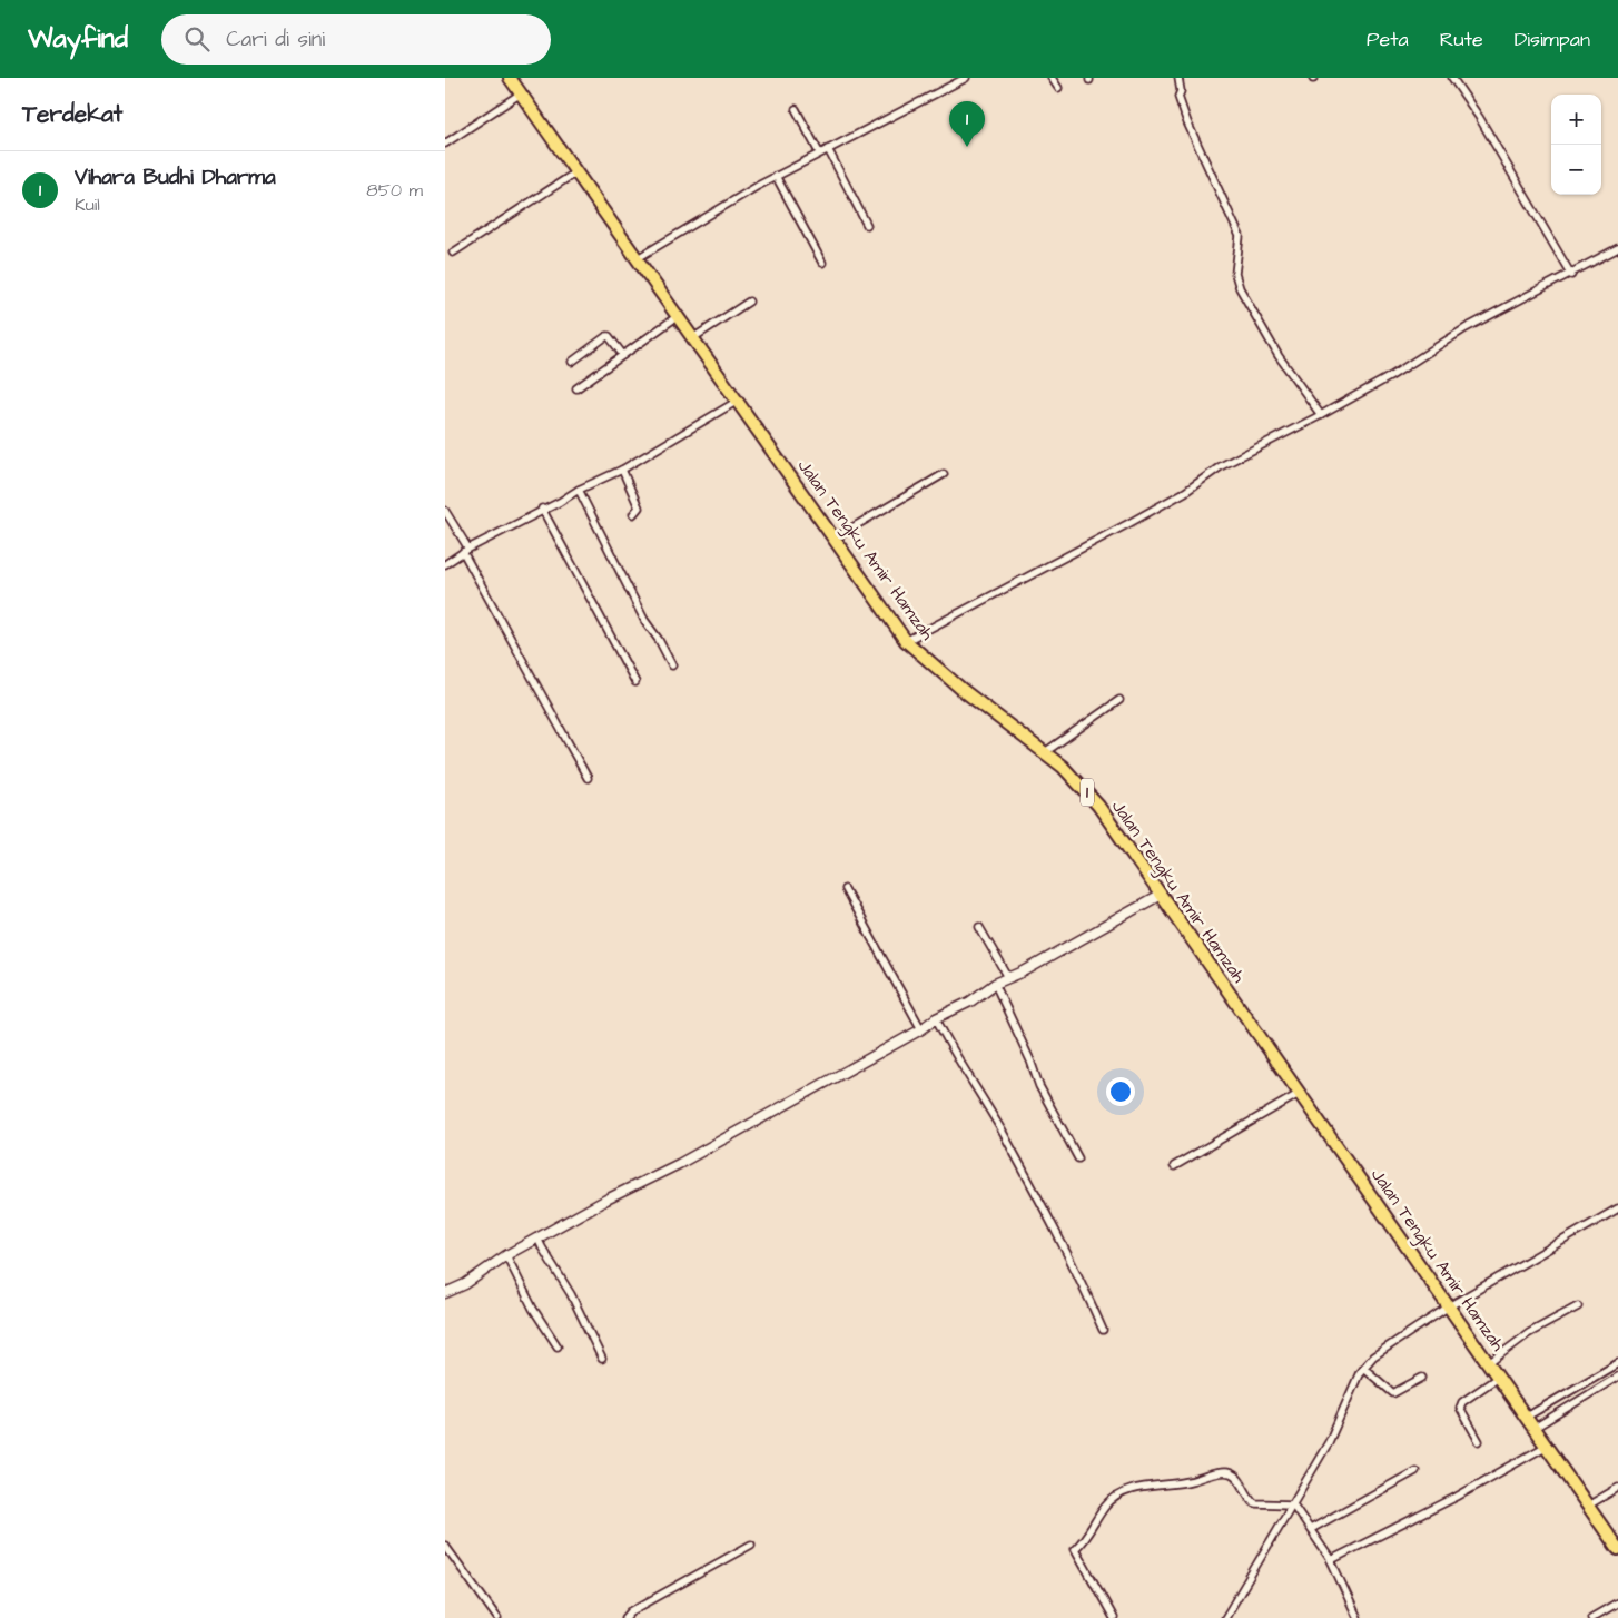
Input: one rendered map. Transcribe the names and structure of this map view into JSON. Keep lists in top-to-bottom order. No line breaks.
{"streets":{"highway":["Jalan Tengku Amir Hamzah","1"]},"page":{"header":"Wayfind","search":"Cari di sini","nav":["Peta","Rute","Disimpan"],"heading":"Terdekat","map_buttons":["+","−"],"pins":"1","list":[{"mark":"1","name":"Vihara Budhi Dharma","note":"Kuil","value":"850 m"}]}}
